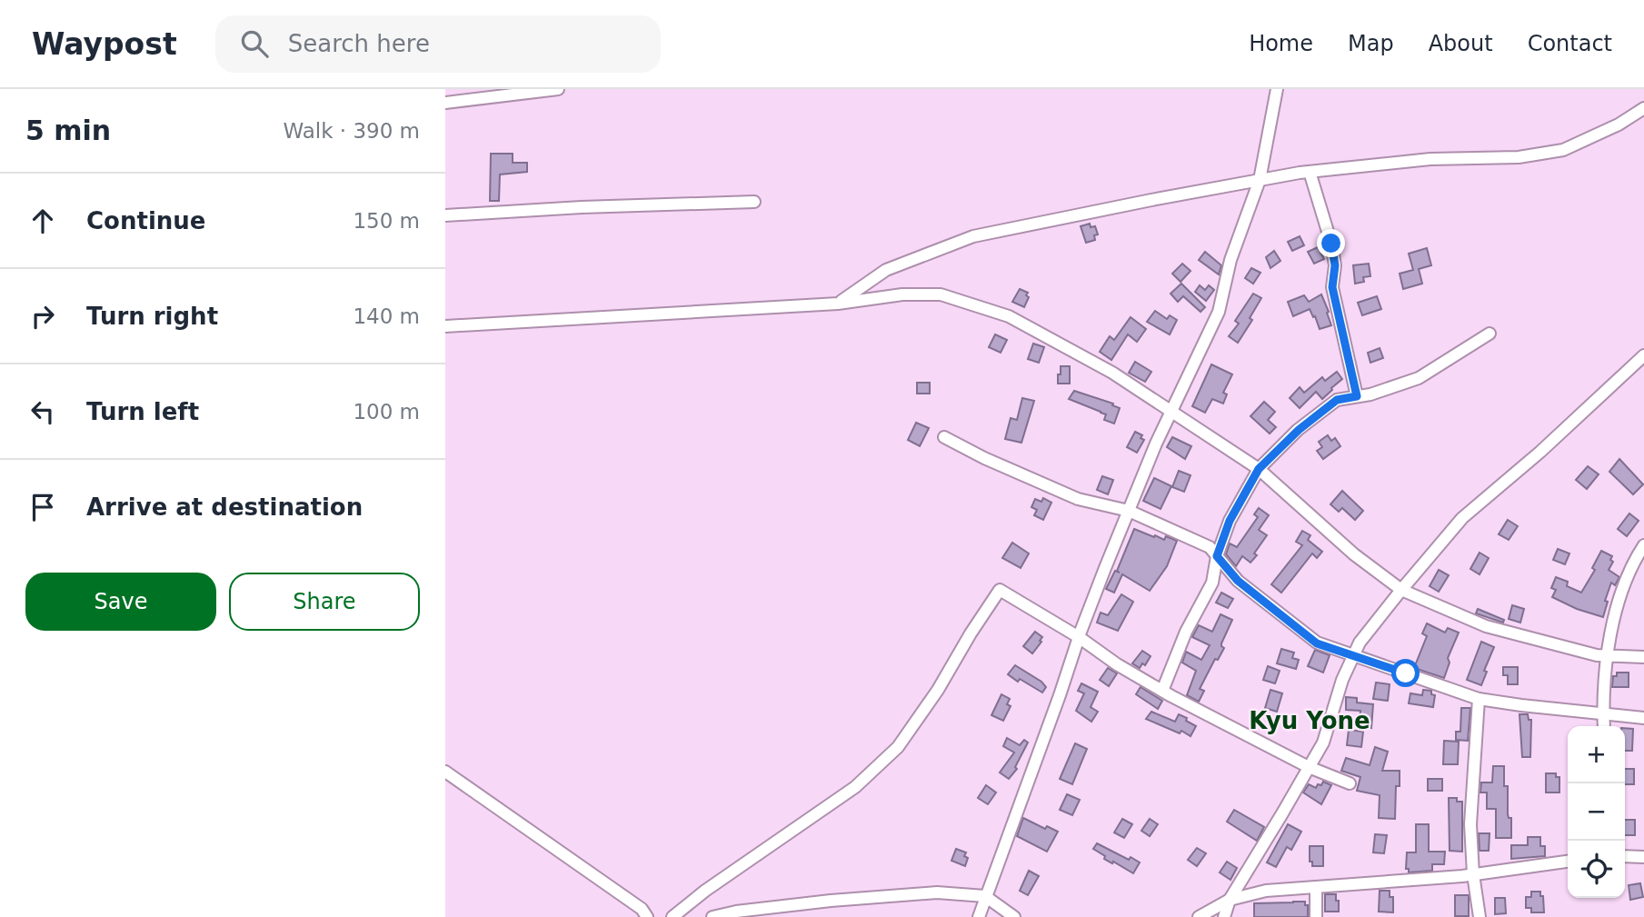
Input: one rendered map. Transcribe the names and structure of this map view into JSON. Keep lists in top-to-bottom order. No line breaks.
{"districts":["Kyu Yone"],"page":{"header":"Waypost","search":"Search here","nav":["Home","Map","About","Contact"],"heading":["5 min","Walk · 390 m"],"list":[["Continue","150 m"],["Turn right","140 m"],["Turn left","100 m"],"Arrive at destination"],"buttons":["Save","Share"],"map_buttons":["+","−"]}}
